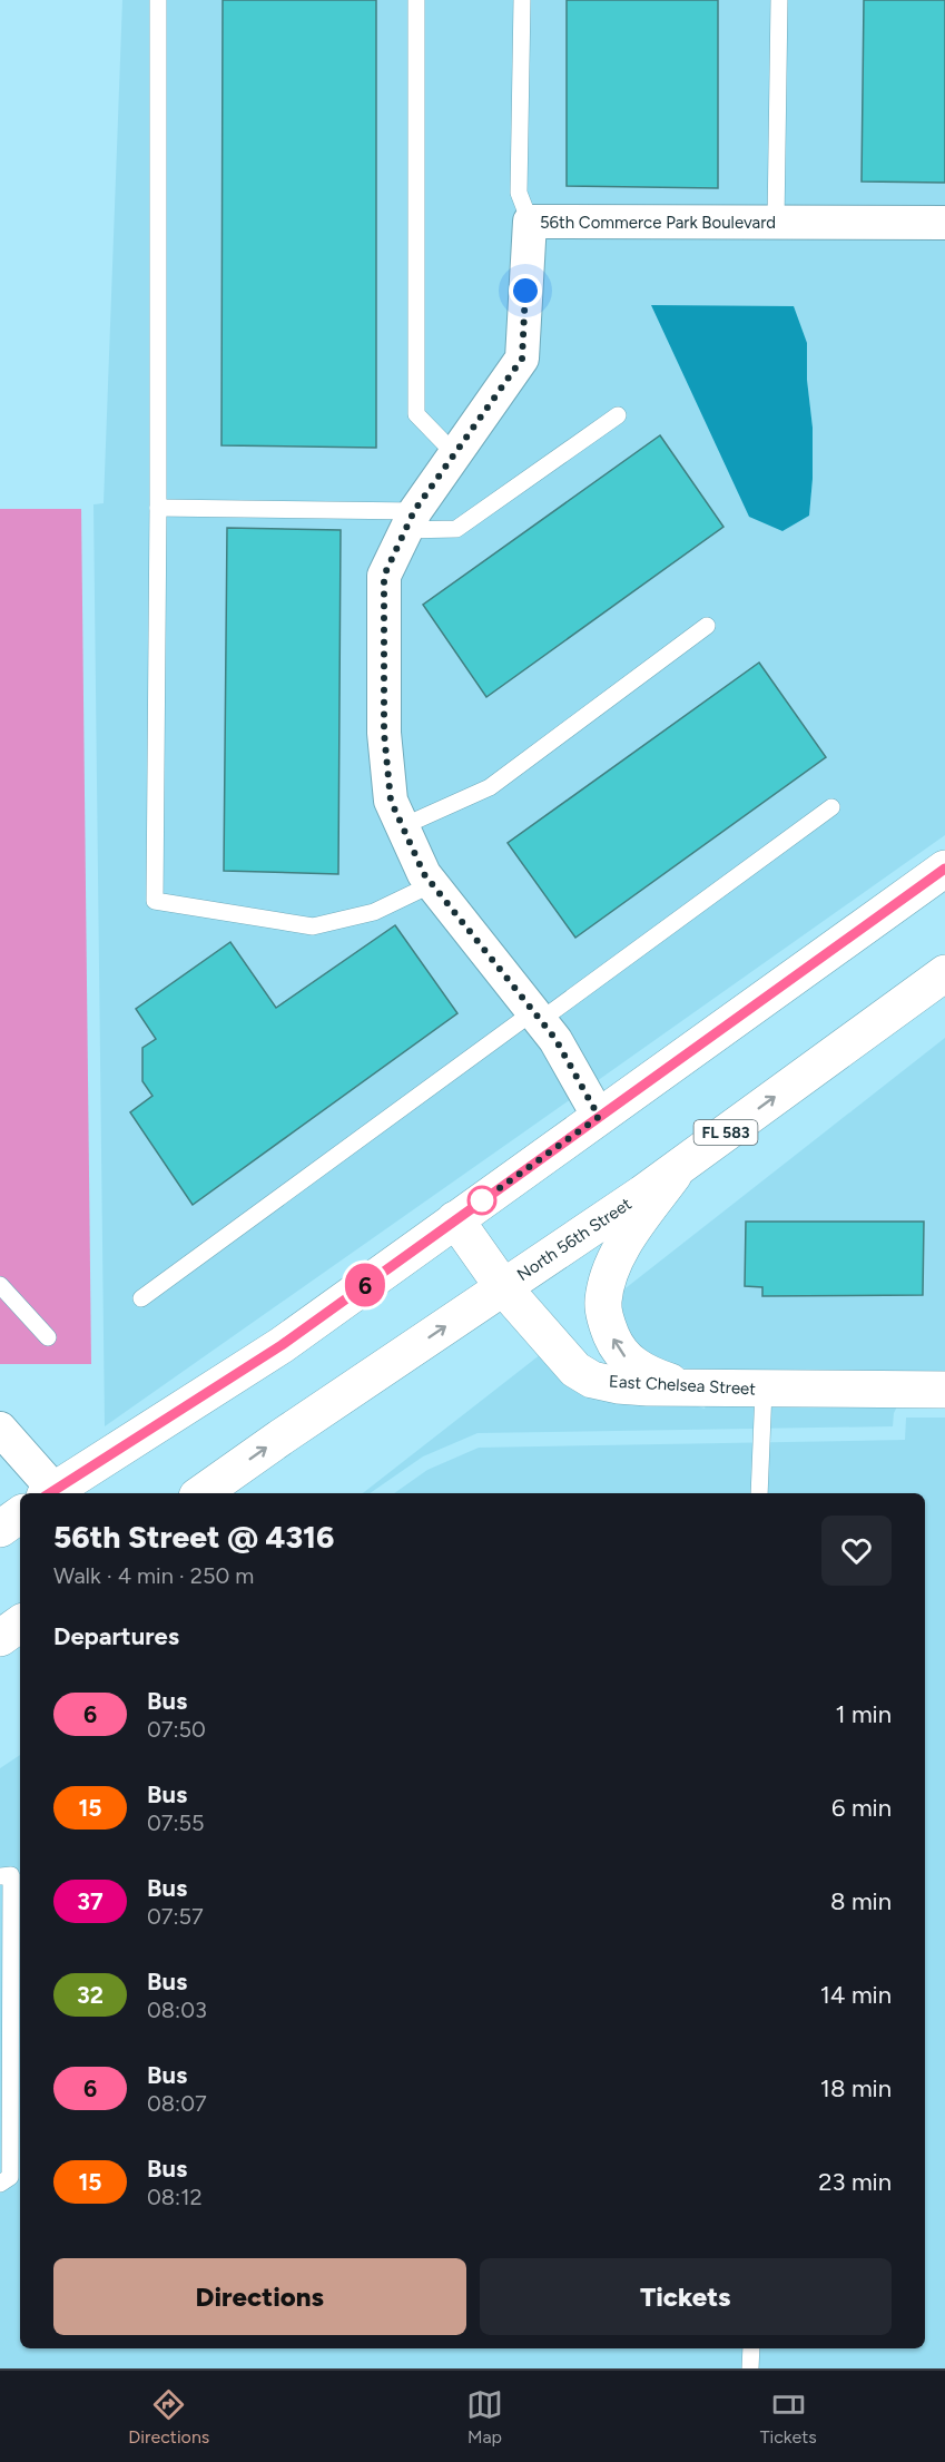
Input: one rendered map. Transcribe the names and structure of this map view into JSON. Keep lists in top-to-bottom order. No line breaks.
{"streets":{"main road":["FL 583","North 56th Street","East Chelsea Street"],"street":["56th Commerce Park Boulevard"]},"crossings":[["North 56th Street","East Chelsea Street"]],"lines":["bus line 6"],"page":{"on_map":"6","heading":[["56th Street @ 4316","Walk · 4 min · 250 m"],"Departures"],"list":[{"mark":"6","name":"Bus","note":"07:50","value":"1 min"},{"mark":"15","name":"Bus","note":"07:55","value":"6 min"},{"mark":"37","name":"Bus","note":"07:57","value":"8 min"},{"mark":"32","name":"Bus","note":"08:03","value":"14 min"},{"mark":"6","name":"Bus","note":"08:07","value":"18 min"},{"mark":"15","name":"Bus","note":"08:12","value":"23 min"}],"buttons":["Directions","Tickets"],"tabs":["Directions","Map","Tickets"]}}
